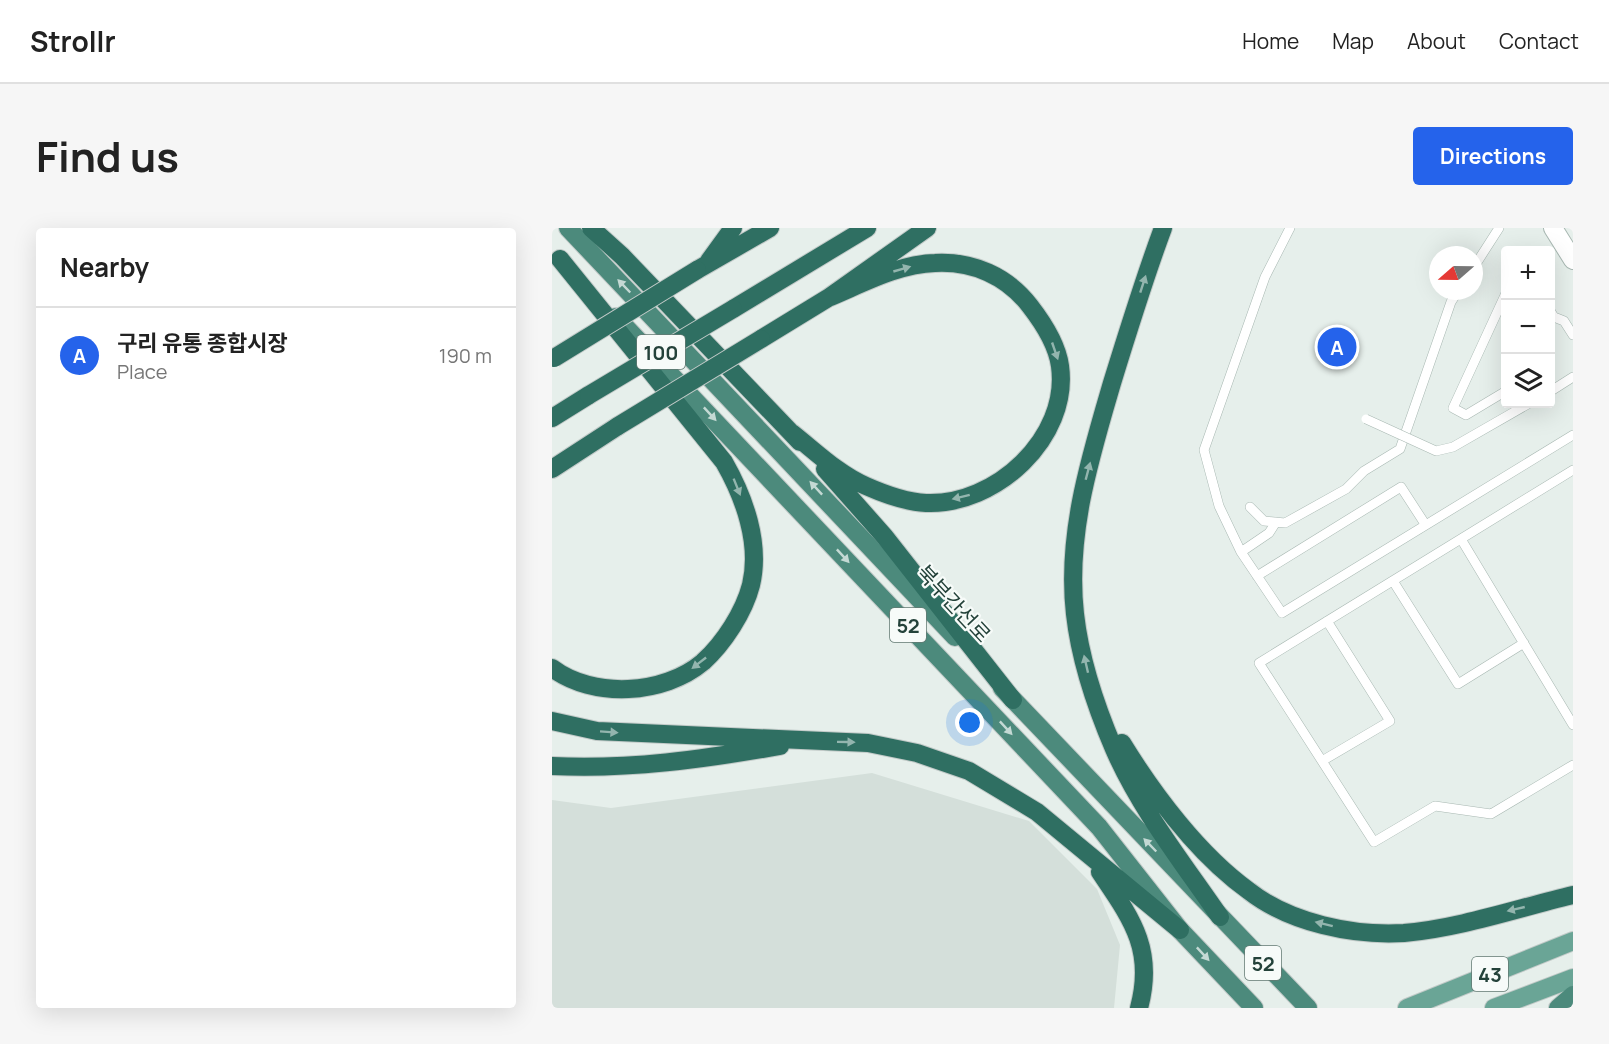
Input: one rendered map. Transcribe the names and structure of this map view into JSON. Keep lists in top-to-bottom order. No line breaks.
{"streets":{"highway":["100","북부간선로","52"],"main road":["43"]},"north":"left","page":{"header":"Strollr","nav":["Home","Map","About","Contact"],"title":"Find us","buttons":"Directions","heading":"Nearby","map_buttons":["+","−"],"list":[{"mark":"A","name":"구리 유통 종합시장","note":"Place","value":"190 m"}],"pins":"A"}}
